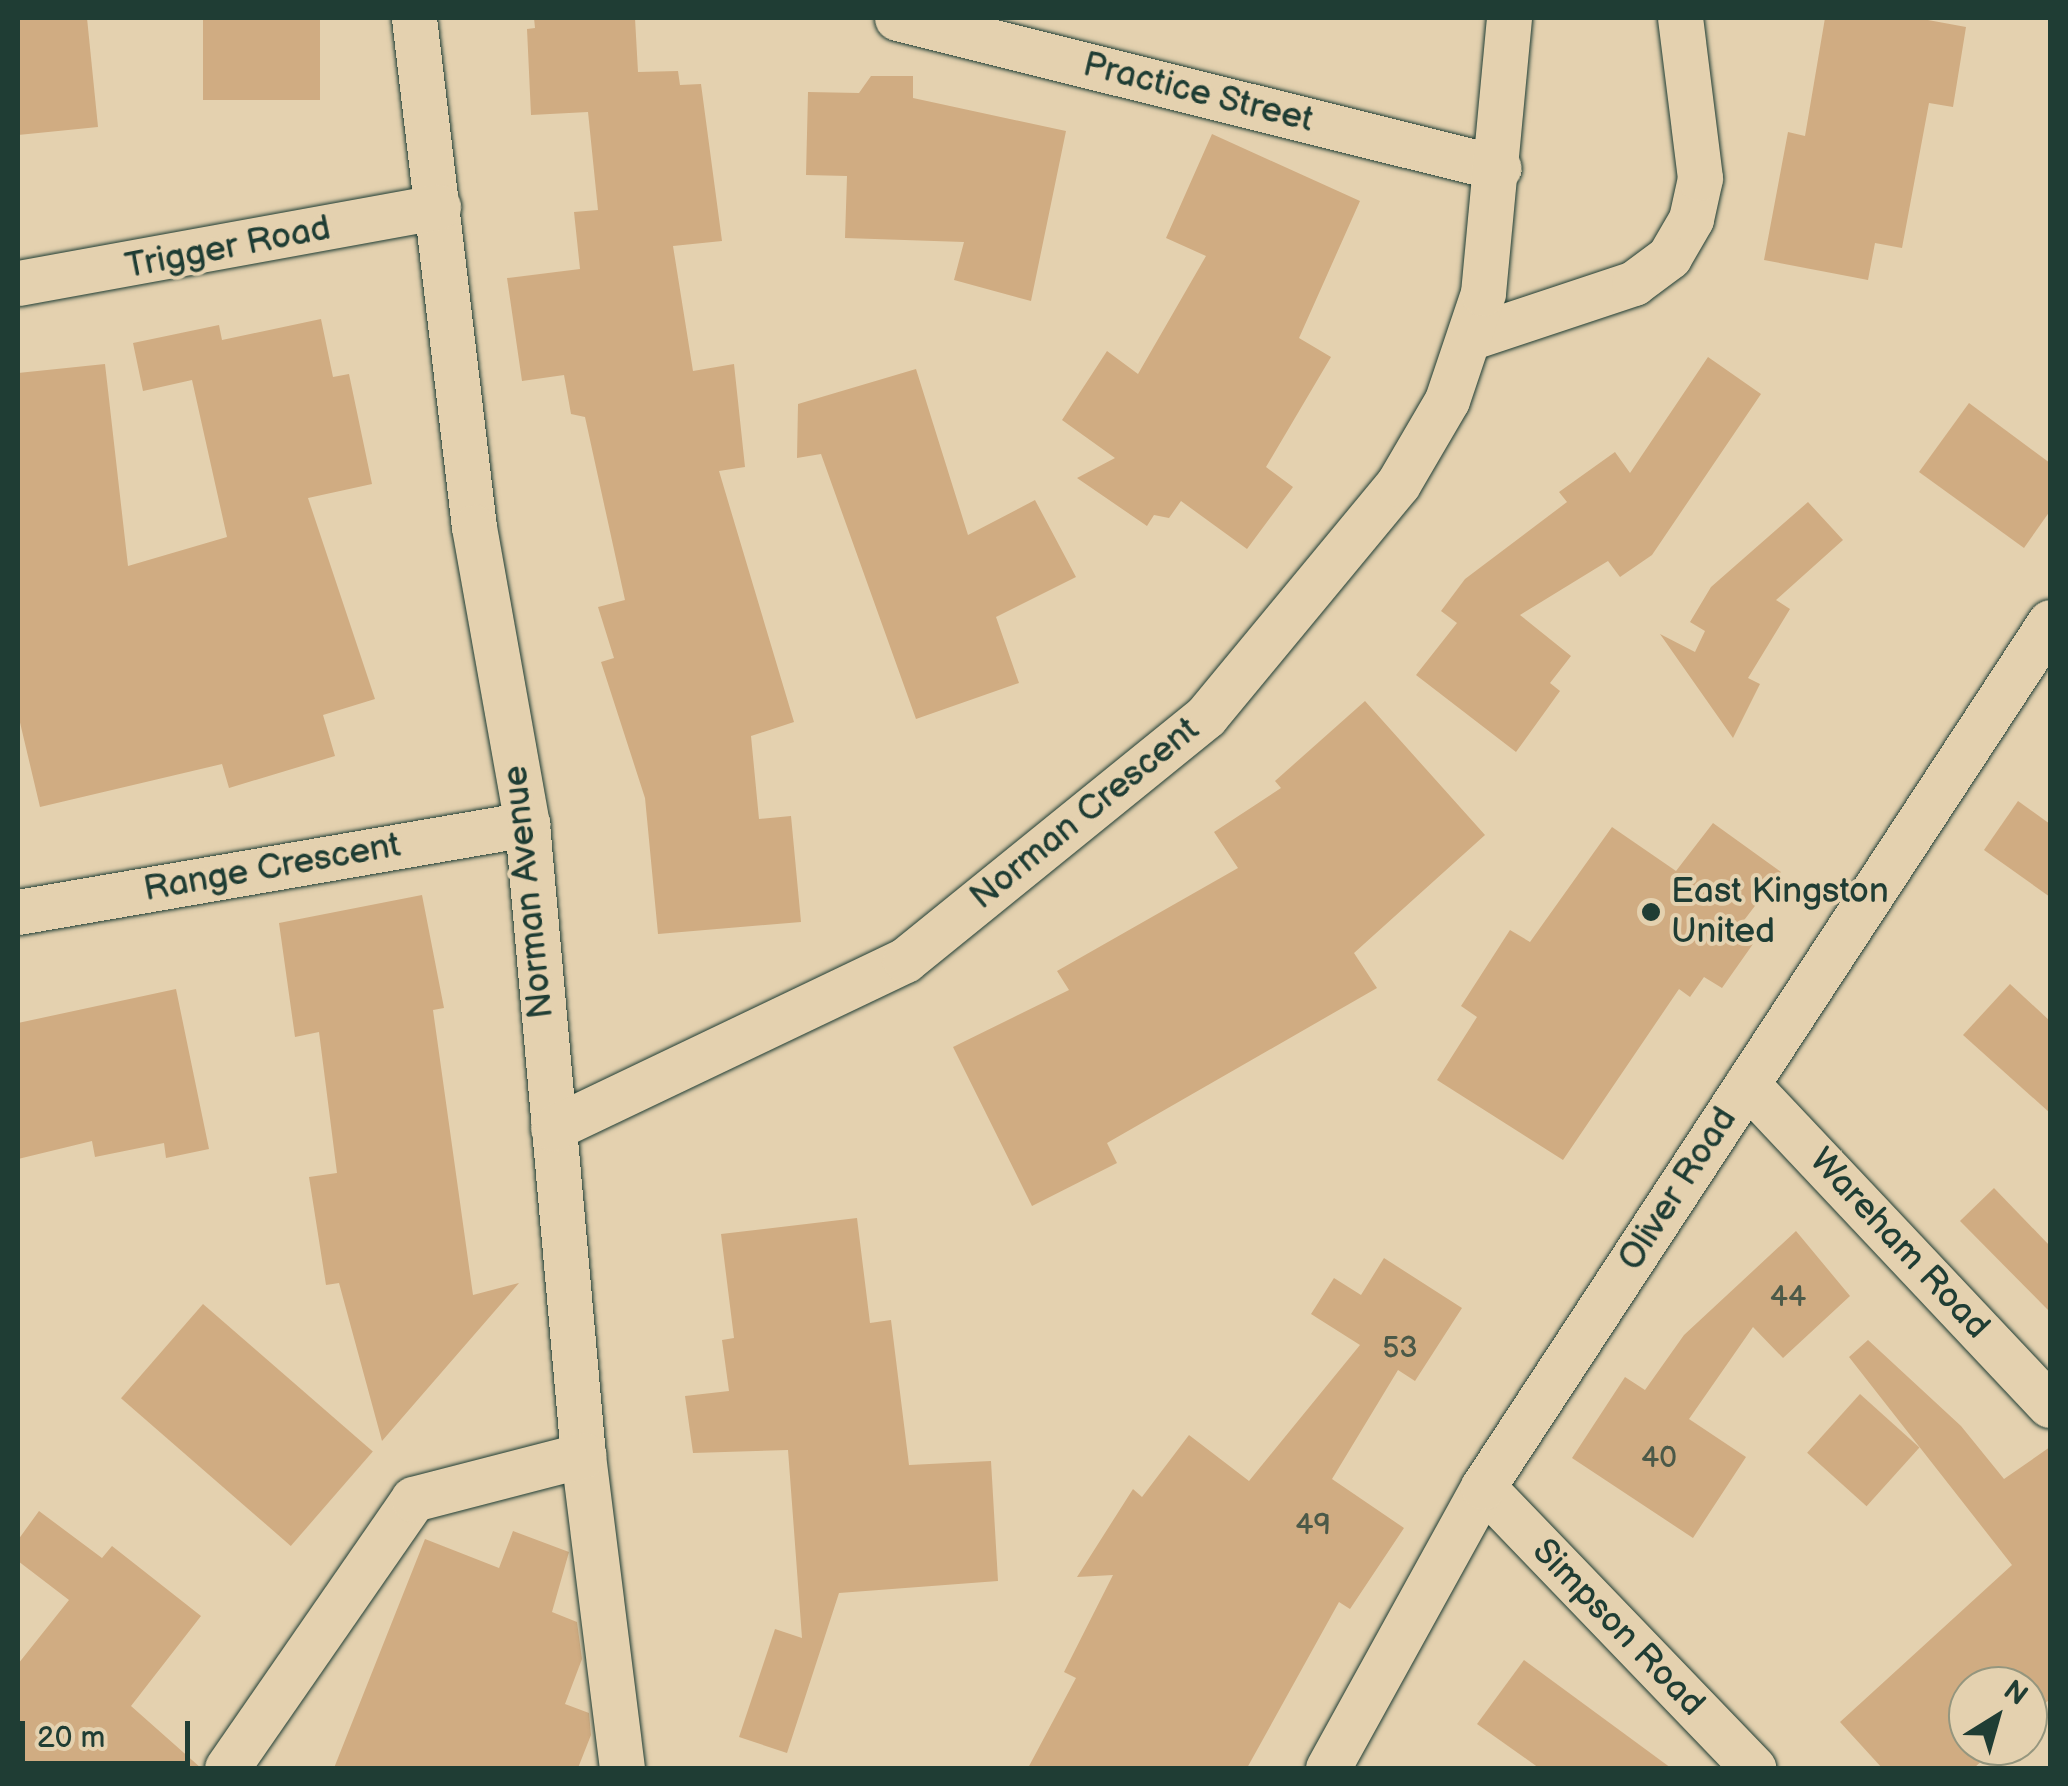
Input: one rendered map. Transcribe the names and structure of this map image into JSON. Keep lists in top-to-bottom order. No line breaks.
{"streets":{"street":["Practice Street","Trigger Road","Norman Crescent","Range Crescent","Norman Avenue","Oliver Road","Wareham Road","Simpson Road"]},"crossings":[["Practice Street","Norman Crescent"],["Trigger Road","Norman Avenue"],["Norman Crescent","Norman Avenue"],["Range Crescent","Norman Avenue"],["Oliver Road","Wareham Road"],["Oliver Road","Simpson Road"]],"places":["East Kingston United"],"house_numbers":["44","53","40","49"],"scale_bar":"20 m","north":"top right"}
